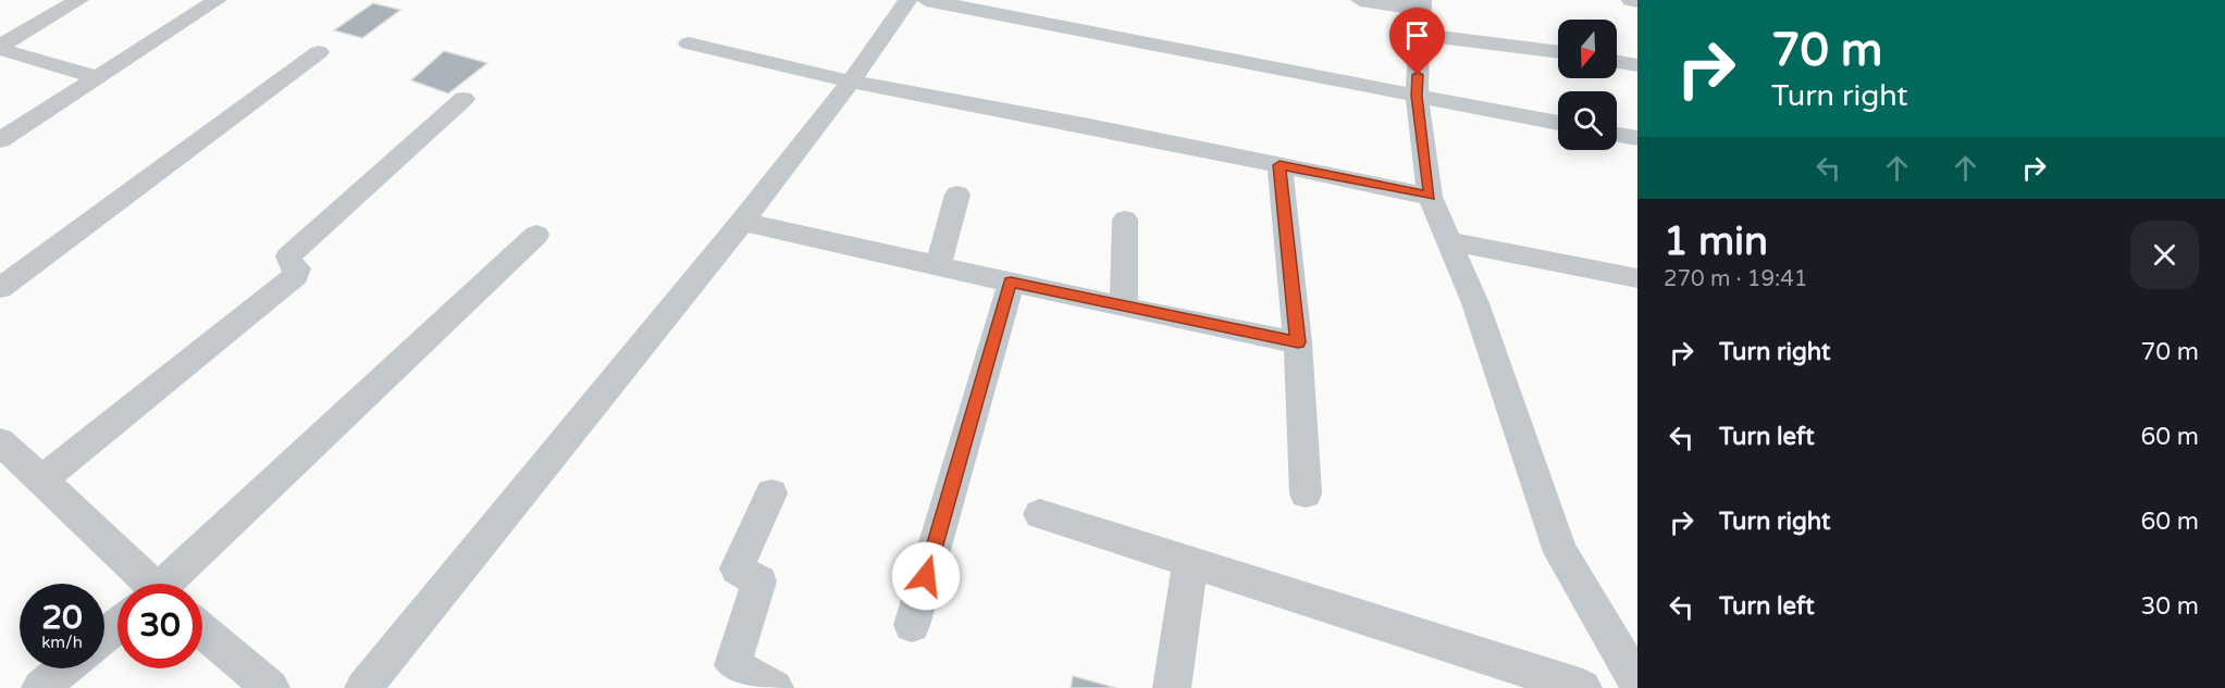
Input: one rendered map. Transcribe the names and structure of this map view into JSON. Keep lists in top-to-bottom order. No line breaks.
{"north":"bottom","page":{"turn":["70 m","Turn right"],"heading":["1 min","270 m · 19:41"],"list":[{"name":"Turn right","value":"70 m"},{"name":"Turn left","value":"60 m"},{"name":"Turn right","value":"60 m"},{"name":"Turn left","value":"30 m"}],"speed":"20 km/h","limit":"30"}}
